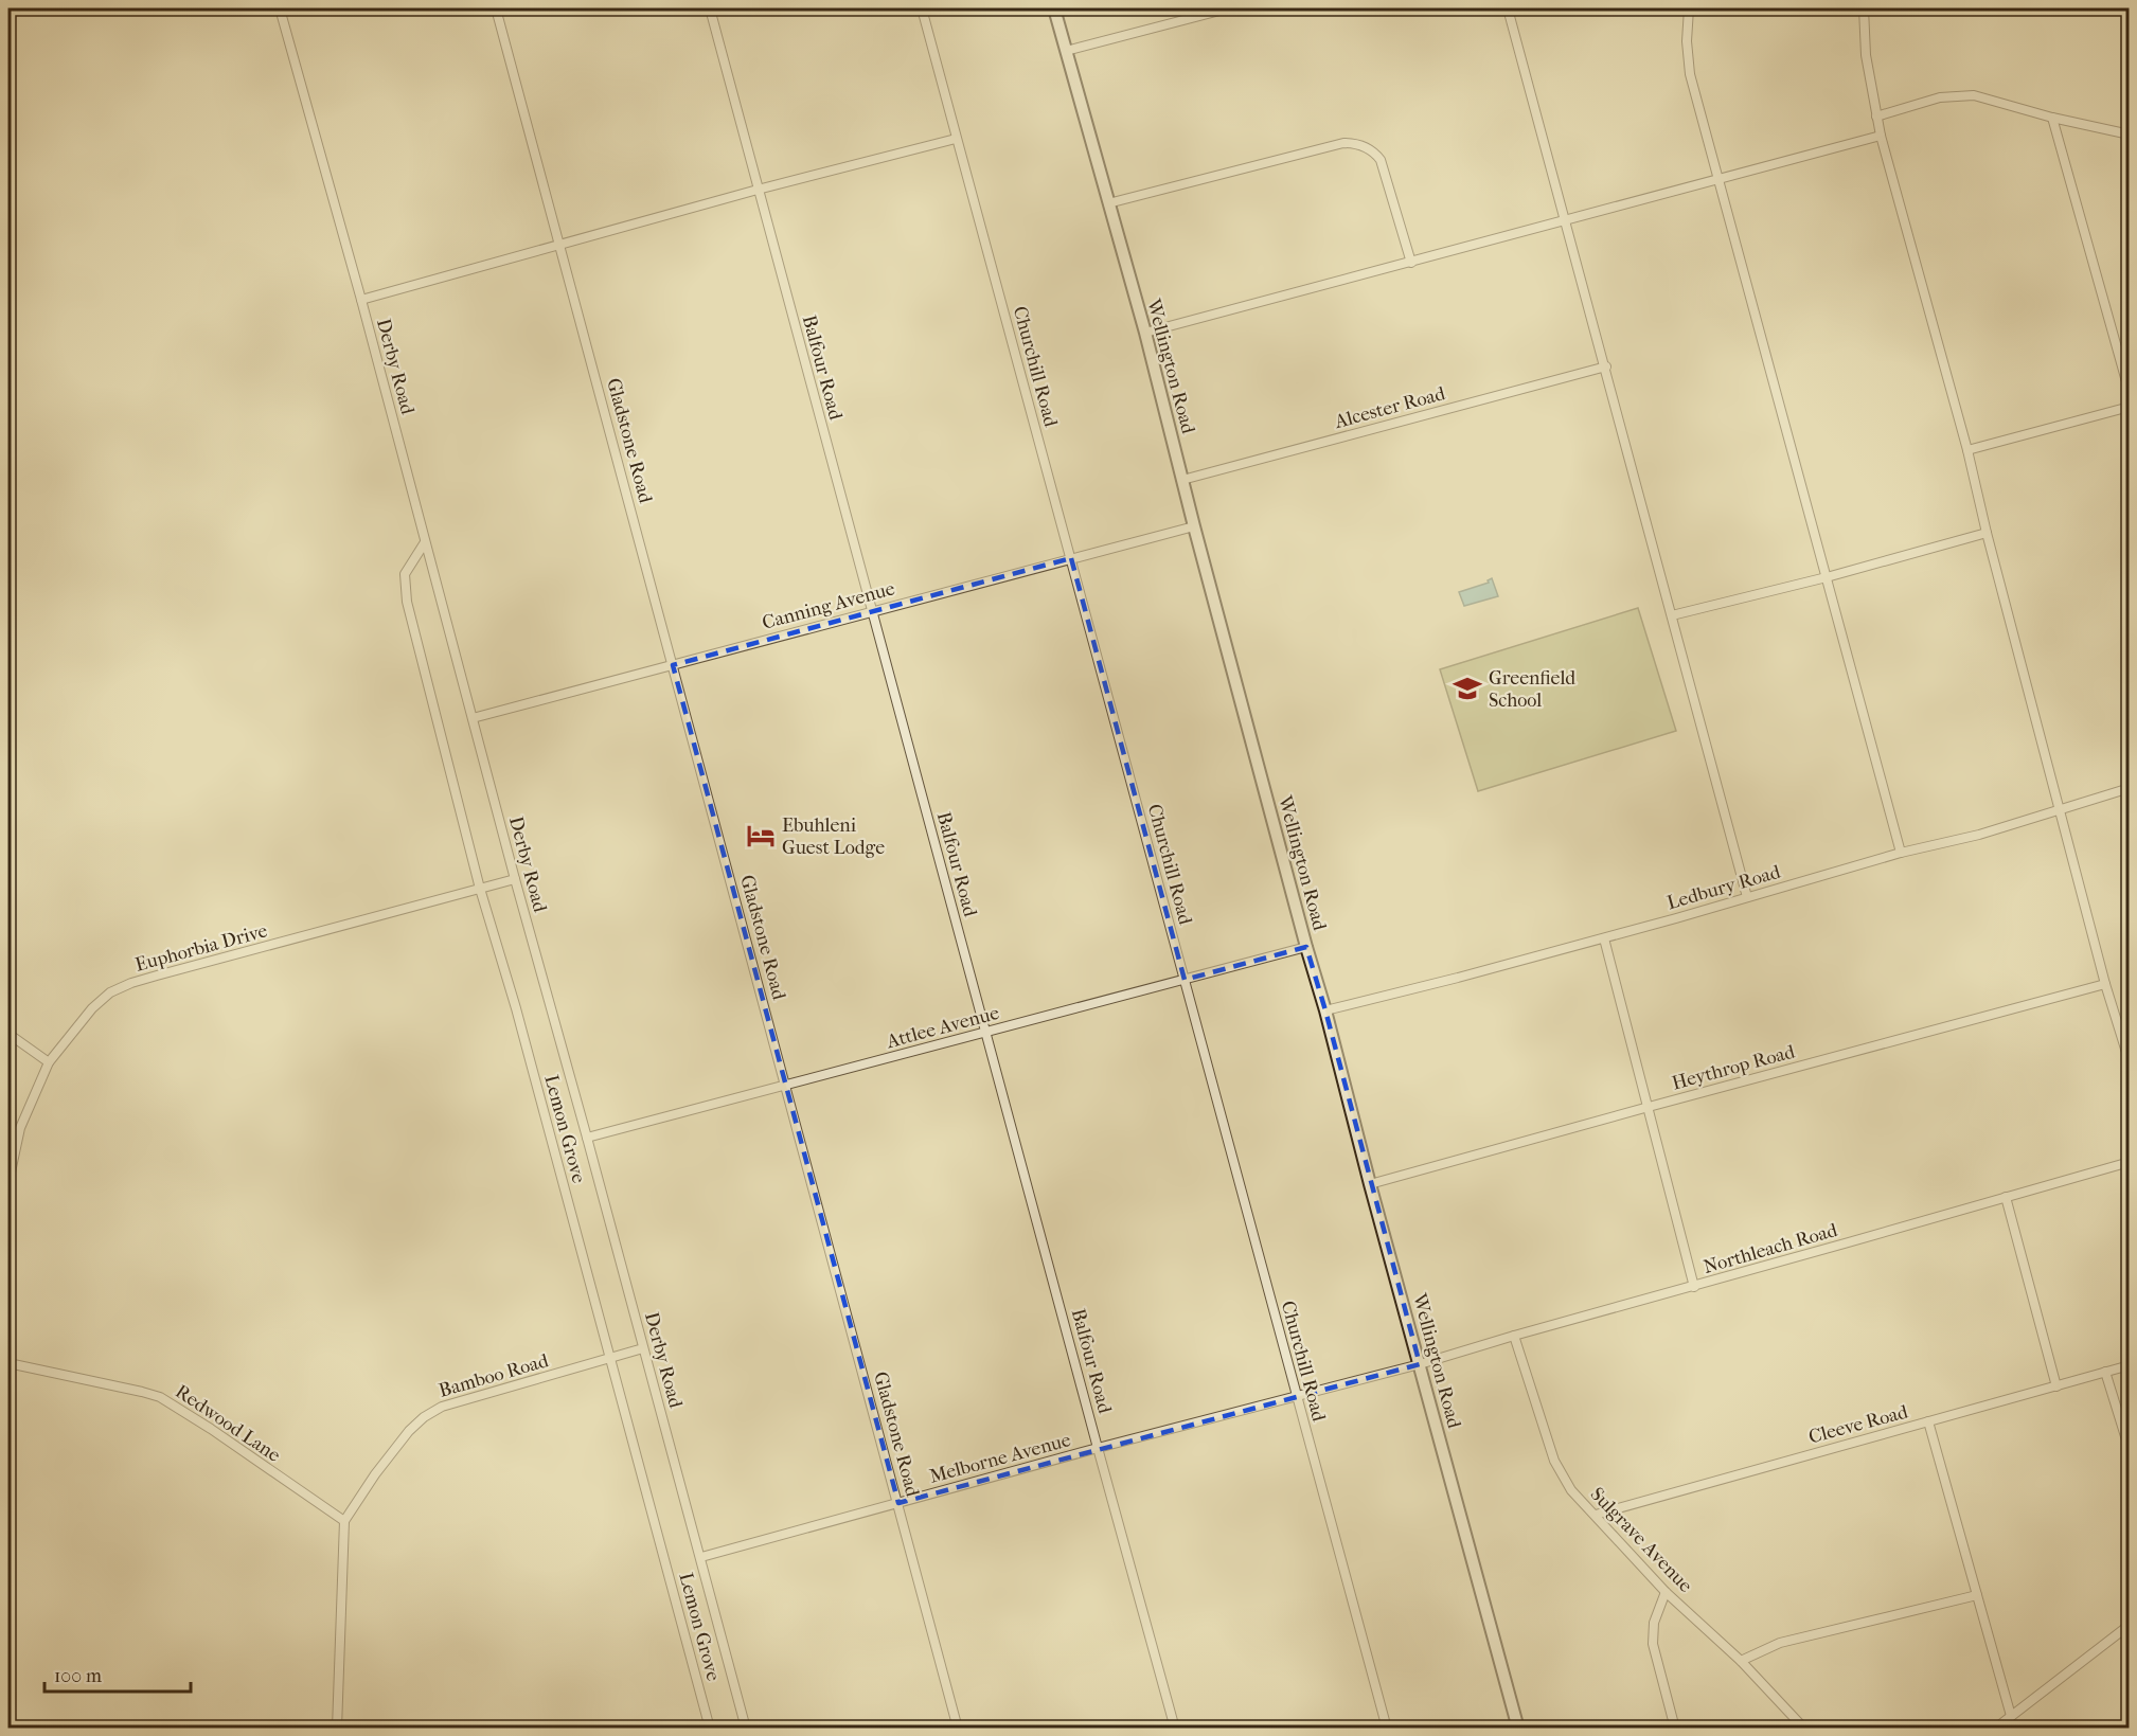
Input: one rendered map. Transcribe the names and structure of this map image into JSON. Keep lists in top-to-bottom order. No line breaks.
{"streets":{"main road":["Wellington Road"],"street":["Derby Road","Churchill Road","Balfour Road","Alcester Road","Gladstone Road","Canning Avenue","Ledbury Road","Euphorbia Drive","Attlee Avenue","Heythrop Road","Lemon Grove","Northleach Road","Bamboo Road","Redwood Lane","Cleeve Road","Melborne Avenue","Sulgrave Avenue"]},"crossings":[["Derby Road","Canning Avenue"],["Derby Road","Euphorbia Drive"],["Derby Road","Attlee Avenue"],["Derby Road","Lemon Grove"],["Derby Road","Bamboo Road"],["Derby Road","Melborne Avenue"],["Churchill Road","Canning Avenue"],["Churchill Road","Attlee Avenue"],["Churchill Road","Melborne Avenue"],["Wellington Road","Alcester Road"],["Wellington Road","Canning Avenue"],["Wellington Road","Ledbury Road"],["Wellington Road","Attlee Avenue"],["Wellington Road","Heythrop Road"],["Wellington Road","Northleach Road"],["Wellington Road","Melborne Avenue"],["Balfour Road","Canning Avenue"],["Balfour Road","Attlee Avenue"],["Balfour Road","Melborne Avenue"],["Gladstone Road","Canning Avenue"],["Gladstone Road","Attlee Avenue"],["Gladstone Road","Melborne Avenue"],["Euphorbia Drive","Lemon Grove"],["Lemon Grove","Bamboo Road"],["Northleach Road","Melborne Avenue"],["Northleach Road","Sulgrave Avenue"],["Bamboo Road","Redwood Lane"],["Cleeve Road","Sulgrave Avenue"]],"places":{"school or university":["Greenfield School"],"hotel":["Ebuhleni Guest Lodge"]},"scale_bar":"100 m"}
